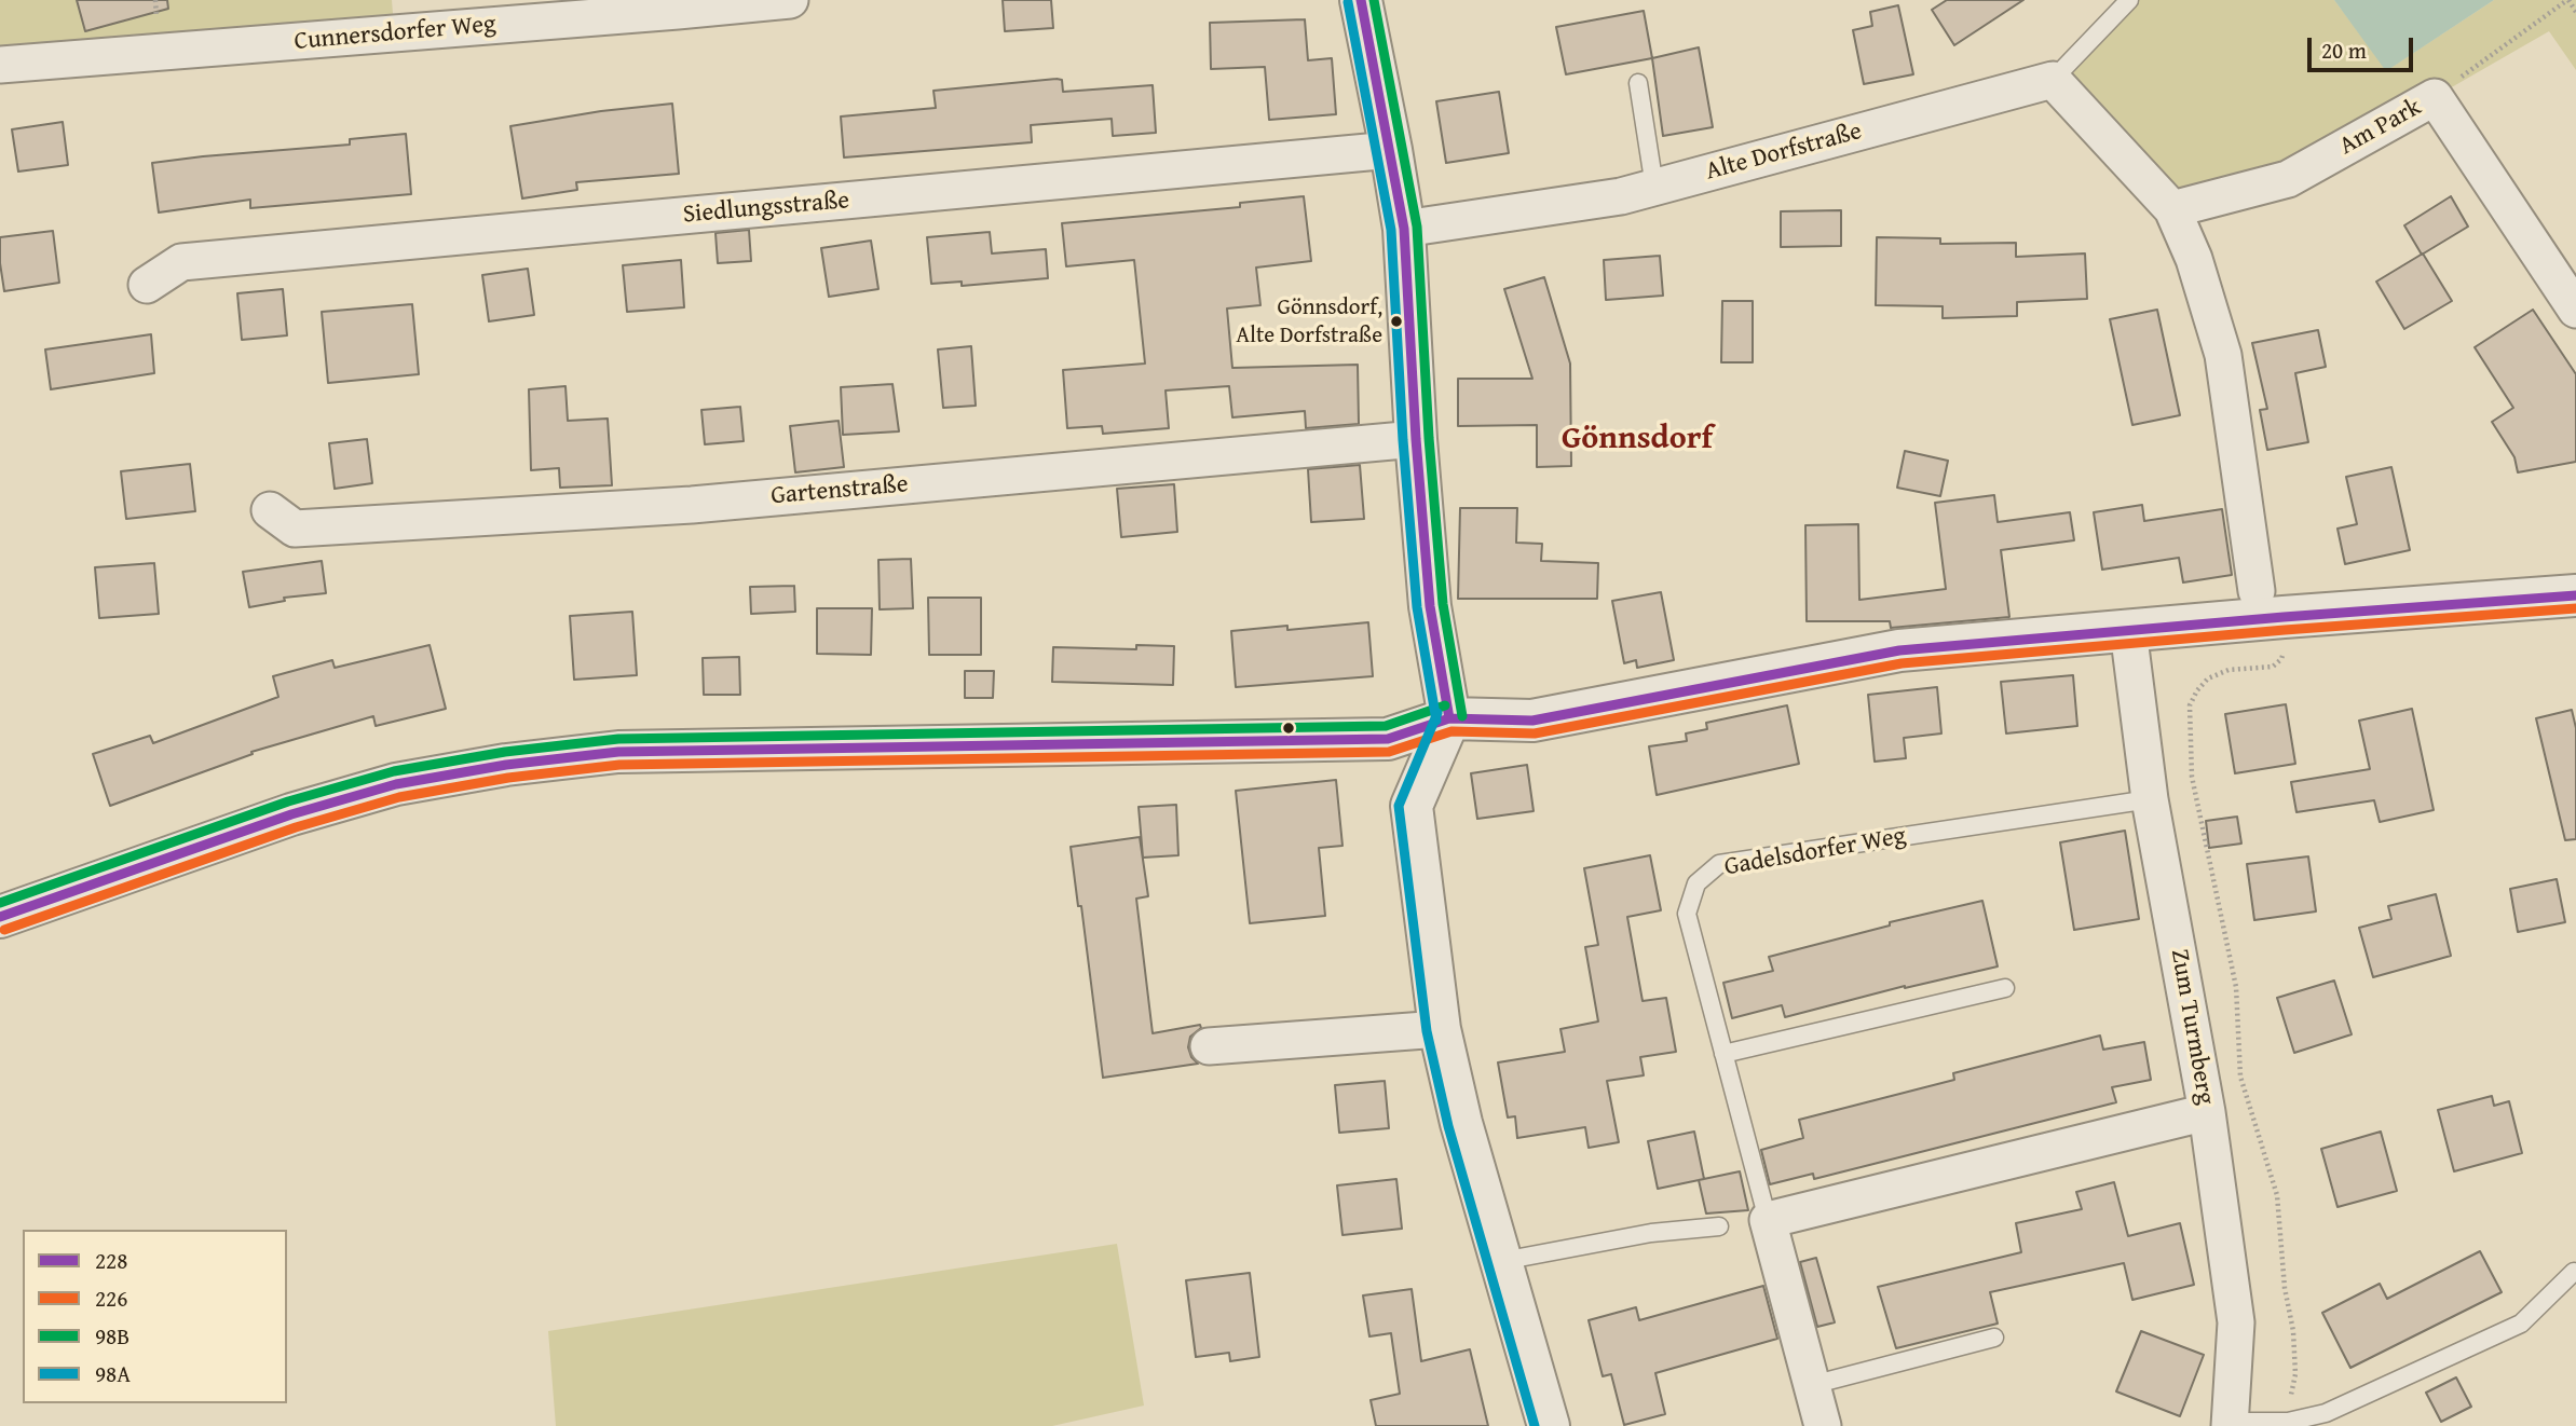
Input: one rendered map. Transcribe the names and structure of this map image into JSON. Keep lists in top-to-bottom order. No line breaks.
{"streets":{"street":["Cunnersdorfer Weg","Am Park","Alte Dorfstraße","Siedlungsstraße","Gartenstraße","Gadelsdorfer Weg","Zum Turmberg"]},"crossings":[["Gadelsdorfer Weg","Zum Turmberg"]],"districts":["Gönnsdorf"],"places":["Gönnsdorf, Alte Dorfstraße"],"lines":["transit line 228","transit line 98B","transit line 98A","transit line 226"],"legend":["228","226","98B","98A"],"scale_bar":"20 m"}
